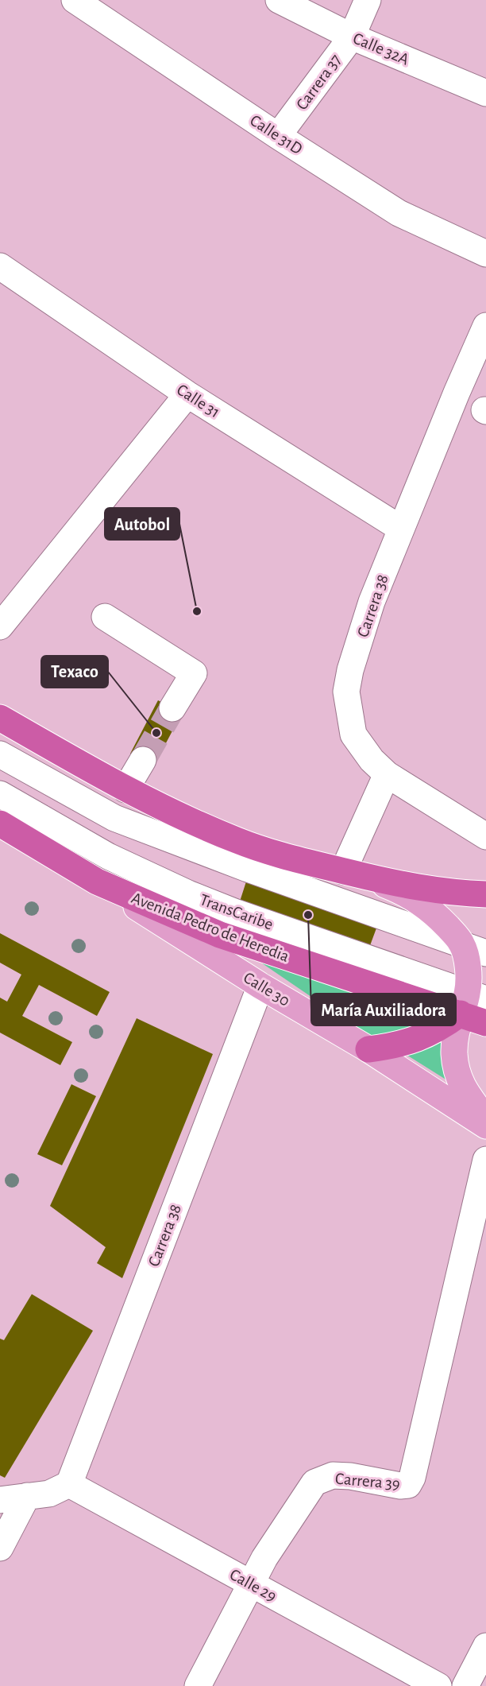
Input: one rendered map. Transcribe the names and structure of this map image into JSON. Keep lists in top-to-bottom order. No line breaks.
{"streets":{"highway":["Avenida Pedro de Heredia"],"main road":["Calle 30"],"street":["Calle 32A","Carrera 37","Calle 31D","Calle 31","Carrera 38","TransCaribe","Carrera 39","Calle 29"]},"crossings":[["Calle 32A","Carrera 37"],["Carrera 37","Calle 31D"],["Calle 31","Carrera 38"],["Carrera 38","Calle 30"],["Carrera 38","Calle 29"],["TransCaribe","Avenida Pedro de Heredia"],["Avenida Pedro de Heredia","Calle 30"],["Carrera 39","Calle 29"]],"places":["Autobol","Texaco","María Auxiliadora"]}
